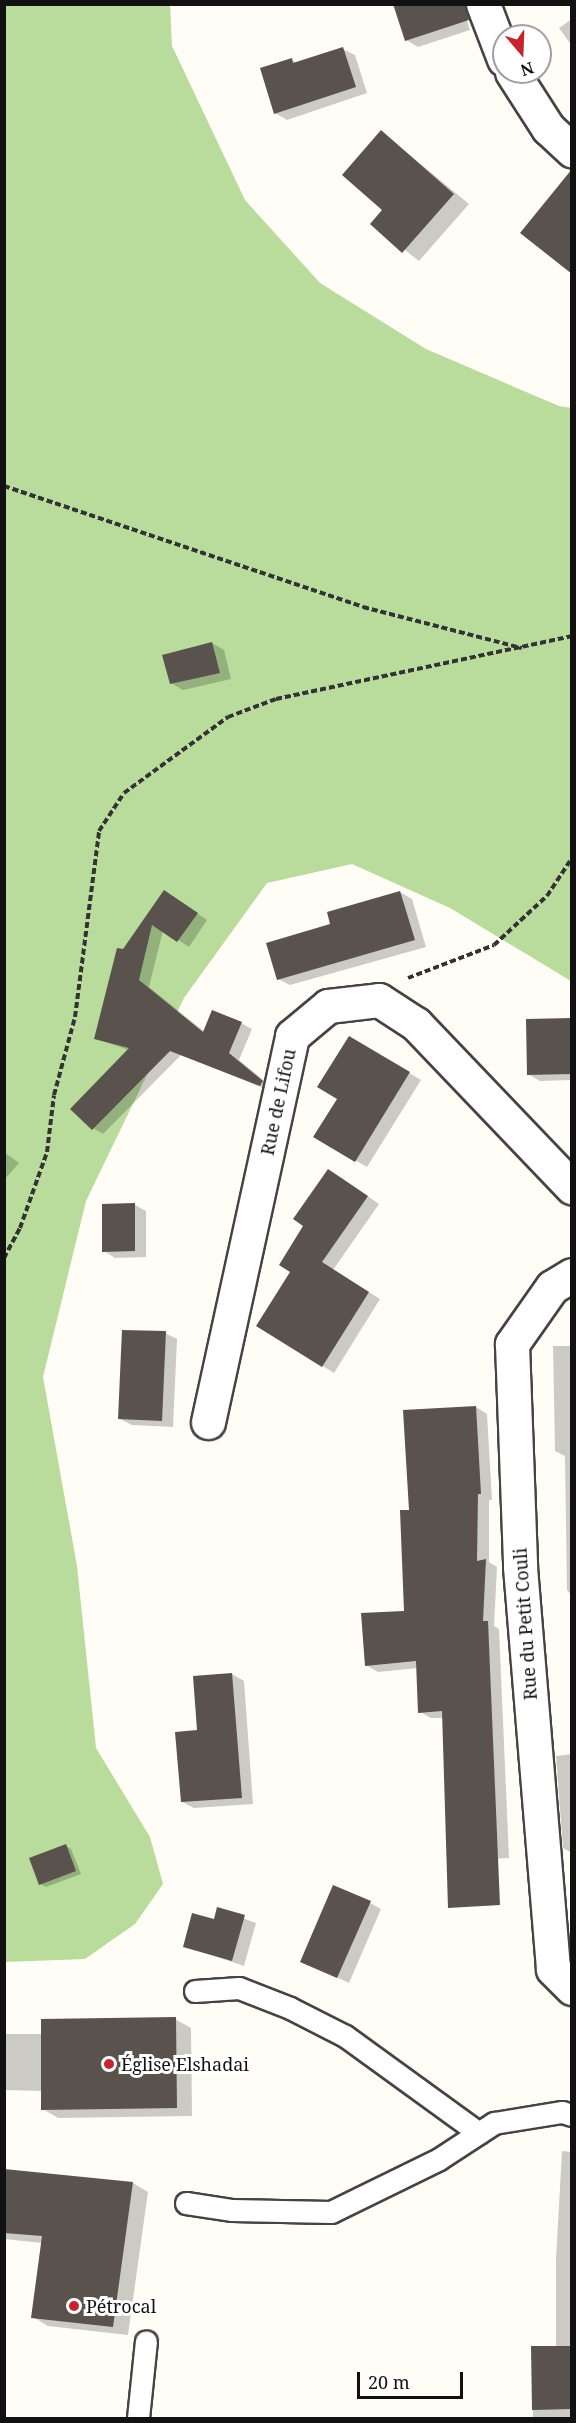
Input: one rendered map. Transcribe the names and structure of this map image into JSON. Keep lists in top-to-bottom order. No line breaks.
{"streets":{"street":["Rue de Lifou","Rue du Petit Couli"]},"places":["Église Elshadai","Pétrocal"],"scale_bar":"20 m","north":"bottom"}
